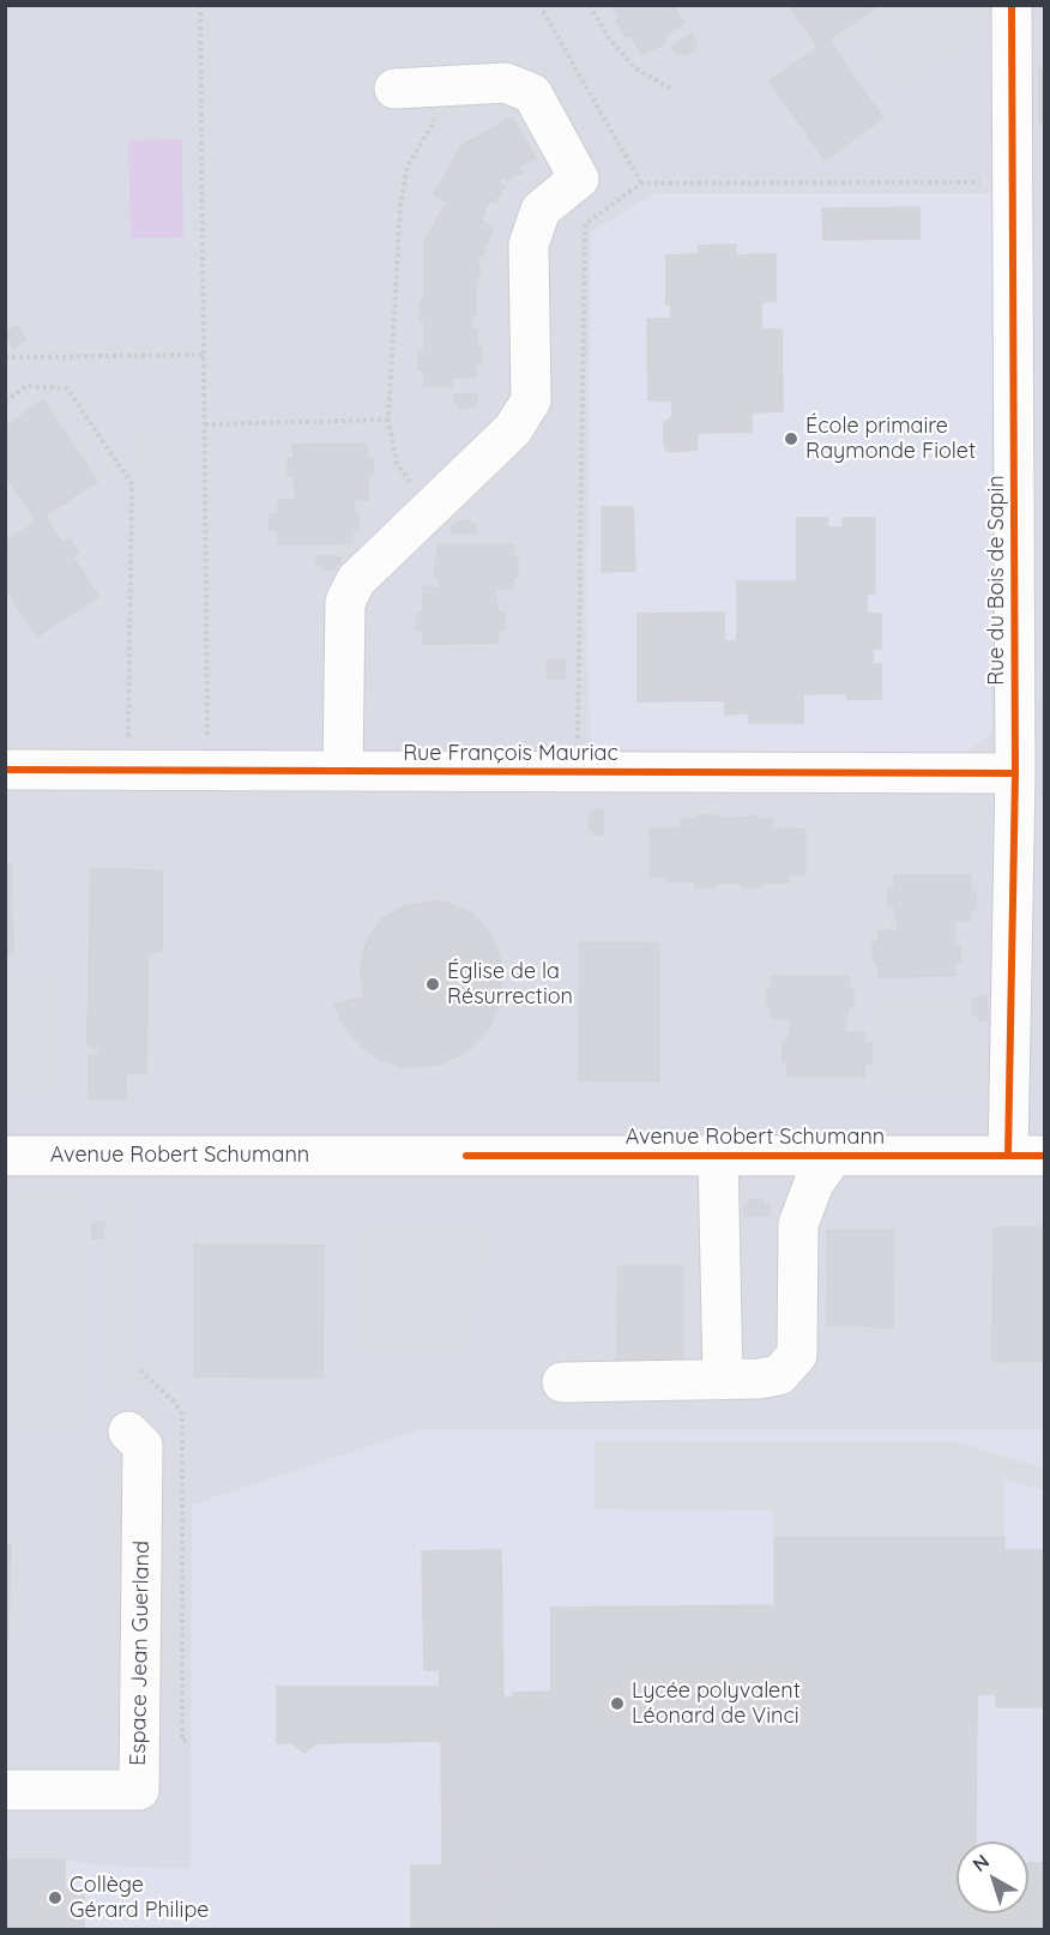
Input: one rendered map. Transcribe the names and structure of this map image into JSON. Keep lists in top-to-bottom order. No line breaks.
{"streets":{"street":["Rue du Bois de Sapin","Rue François Mauriac","Avenue Robert Schumann","Espace Jean Guerland"]},"crossings":[["Rue du Bois de Sapin","Rue François Mauriac"],["Rue du Bois de Sapin","Avenue Robert Schumann"]],"places":["École primaire Raymonde Fiolet","Église de la Résurrection","Lycée polyvalent Léonard de Vinci","Collège Gérard Philipe"],"north":"top left"}
